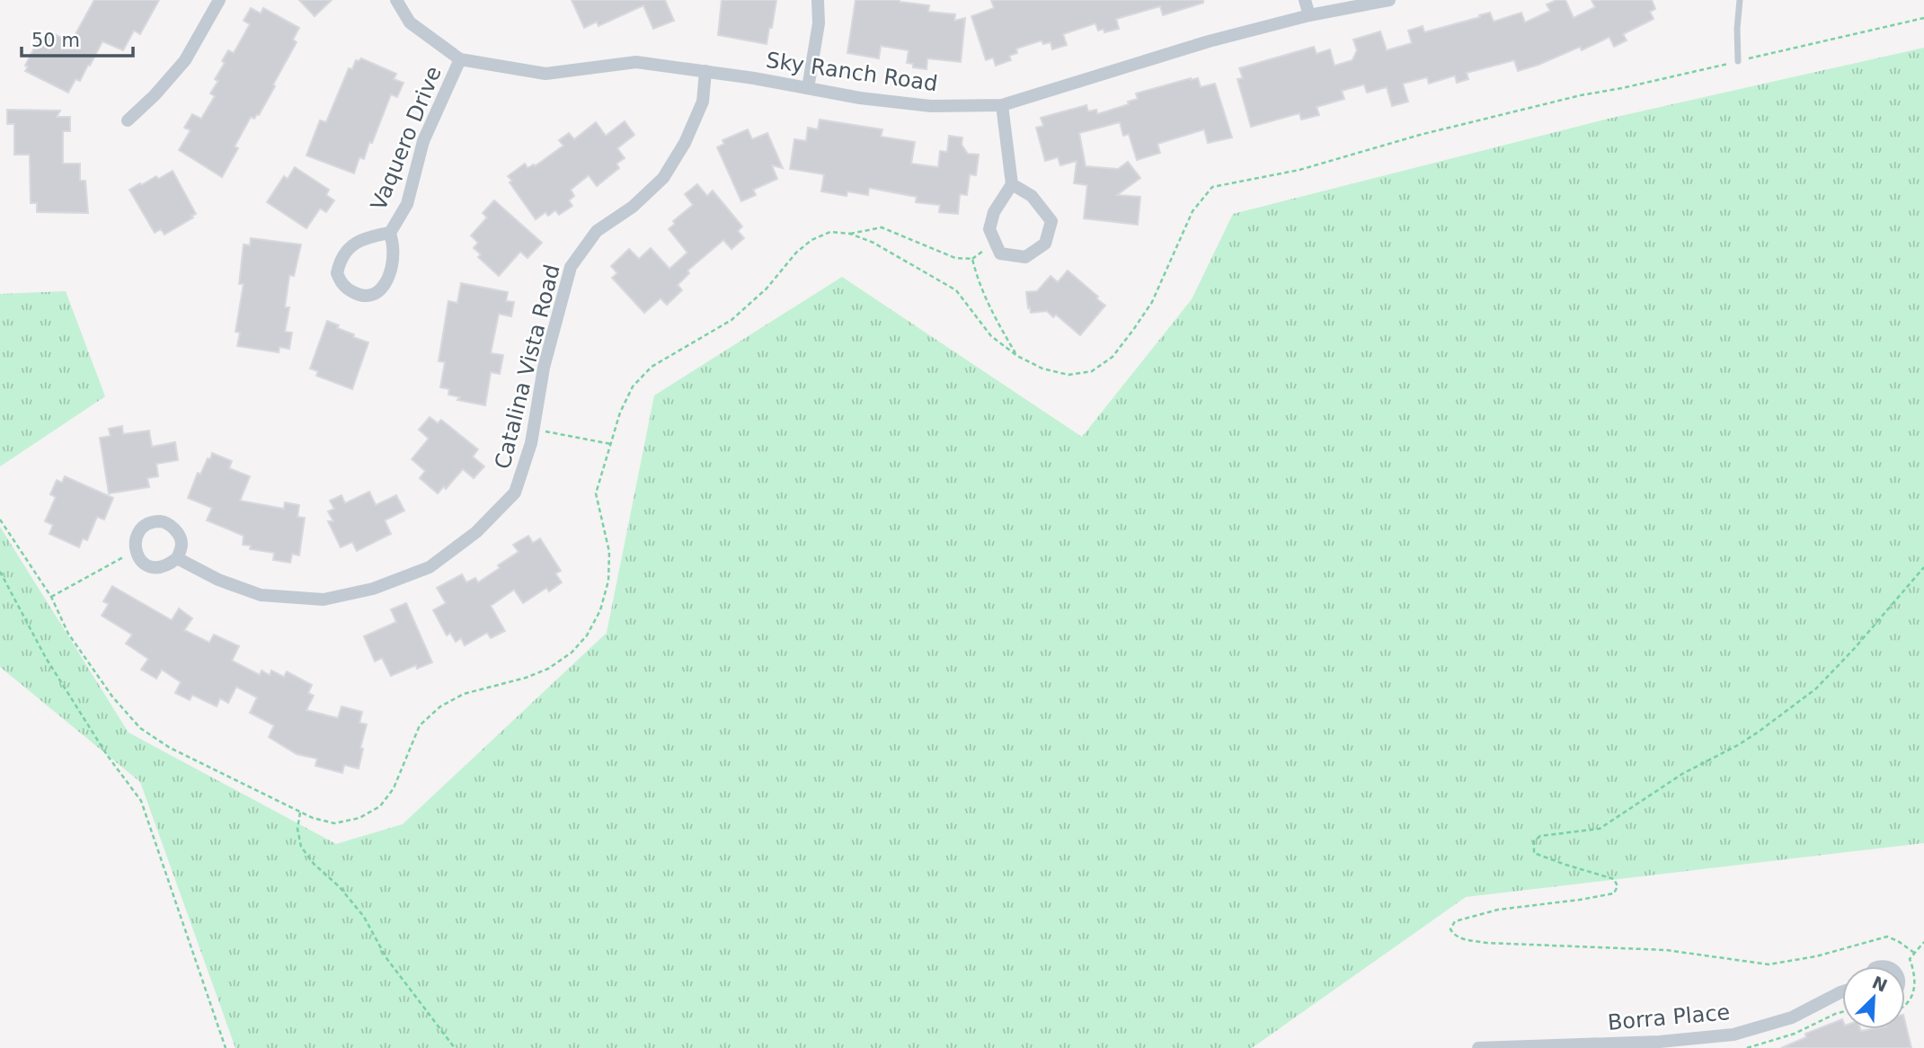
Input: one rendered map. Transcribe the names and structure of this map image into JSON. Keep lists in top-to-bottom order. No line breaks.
{"streets":{"street":["Sky Ranch Road","Vaquero Drive","Catalina Vista Road","Borra Place"]},"crossings":[["Sky Ranch Road","Vaquero Drive"],["Sky Ranch Road","Catalina Vista Road"]],"scale_bar":"50 m","north":"top right"}
